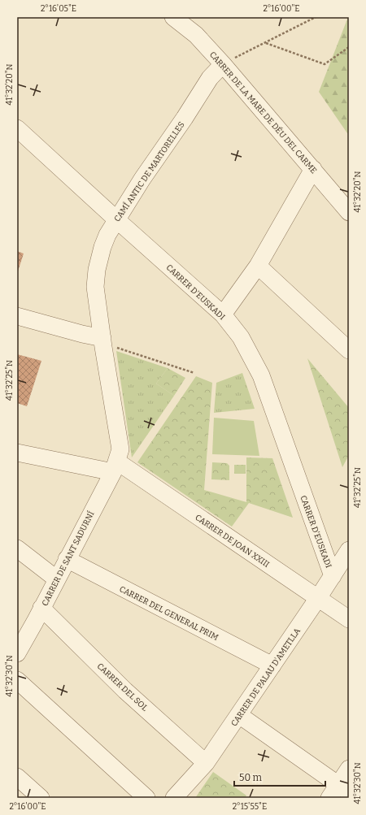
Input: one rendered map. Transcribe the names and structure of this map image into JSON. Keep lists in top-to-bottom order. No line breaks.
{"streets":{"street":["CARRER DE LA MARE DE DÉU DEL CARME","CAMÍ ANTIC DE MARTORELLES","CARRER D'EUSKADI","CARRER DE JOAN XXIII","CARRER DE SANT SADURNÍ","CARRER DEL GENERAL PRIM","CARRER DE PALAU D'AMETLLA","CARRER DEL SOL"]},"crossings":[["CARRER DE LA MARE DE DÉU DEL CARME","CAMÍ ANTIC DE MARTORELLES"],["CAMÍ ANTIC DE MARTORELLES","CARRER D'EUSKADI"],["CAMÍ ANTIC DE MARTORELLES","CARRER DE JOAN XXIII"],["CAMÍ ANTIC DE MARTORELLES","CARRER DE SANT SADURNÍ"],["CARRER D'EUSKADI","CARRER DE PALAU D'AMETLLA"],["CARRER DE JOAN XXIII","CARRER DE SANT SADURNÍ"],["CARRER DE JOAN XXIII","CARRER DE PALAU D'AMETLLA"],["CARRER DE SANT SADURNÍ","CARRER DEL GENERAL PRIM"],["CARRER DE SANT SADURNÍ","CARRER DEL SOL"],["CARRER DEL GENERAL PRIM","CARRER DE PALAU D'AMETLLA"],["CARRER DE PALAU D'AMETLLA","CARRER DEL SOL"]],"scale_bar":"50 m","coordinates":["2°16'05\"E","2°16'00\"E","41°32'20\"N","41°32'25\"N","41°32'30\"N","2°15'55\"E"]}
